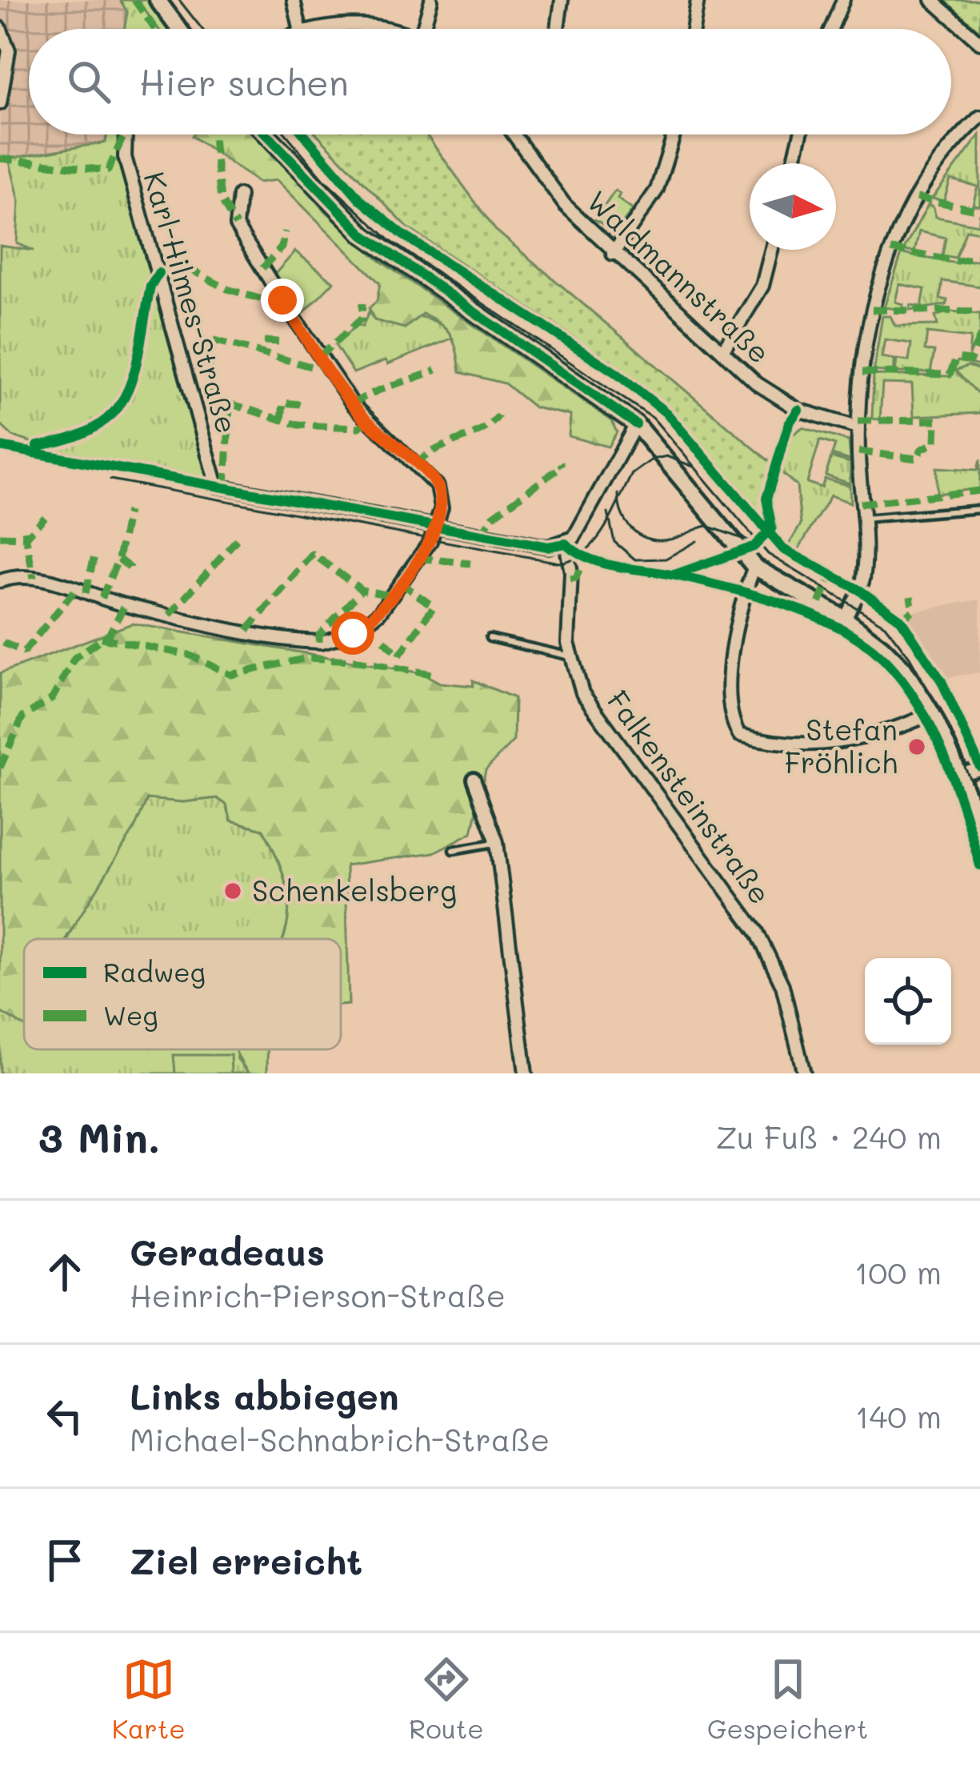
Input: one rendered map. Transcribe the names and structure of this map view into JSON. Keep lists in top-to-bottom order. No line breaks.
{"streets":{"street":["Waldmannstraße","Karl-Hilmes-Straße","Falkensteinstraße"]},"places":["Stefan Fröhlich","Schenkelsberg"],"legend":["Radweg","Weg"],"north":"right","page":{"search":"Hier suchen","heading":["3 Min.","Zu Fuß · 240 m"],"list":[["Geradeaus","Heinrich-Pierson-Straße","100 m"],["Links abbiegen","Michael-Schnabrich-Straße","140 m"],"Ziel erreicht"],"nav":["Karte","Route","Gespeichert"]}}
